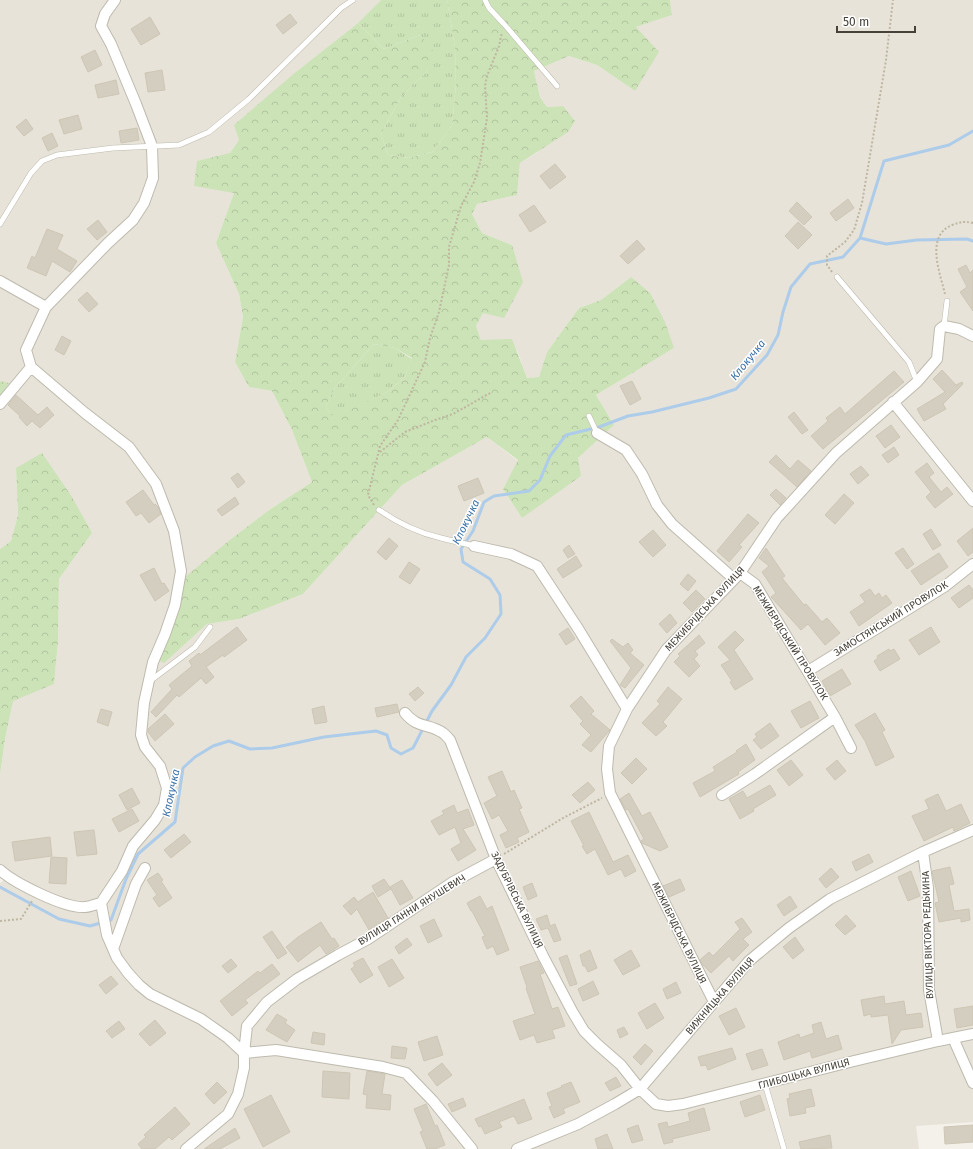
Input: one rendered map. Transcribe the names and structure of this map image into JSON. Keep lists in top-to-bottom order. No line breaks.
{"streets":{"street":["МЕЖИБРІДСЬКА ВУЛИЦЯ","ЗАМОСТЯНСЬКИЙ ПРОВУЛОК","МЕЖИБРІДСЬКИЙ ПРОВУЛОК","ЗАДУБРІВСЬКА ВУЛИЦЯ","ВУЛИЦЯ ГАННИ ЯНУШЕВИЧ","ВУЛИЦЯ ВІКТОРА РЕДЬКИНА","ВИЖНИЦЬКА ВУЛИЦЯ","ГЛИБОЦЬКА ВУЛИЦЯ"]},"crossings":[["МЕЖИБРІДСЬКА ВУЛИЦЯ","МЕЖИБРІДСЬКИЙ ПРОВУЛОК"],["МЕЖИБРІДСЬКА ВУЛИЦЯ","ВИЖНИЦЬКА ВУЛИЦЯ"],["ЗАМОСТЯНСЬКИЙ ПРОВУЛОК","МЕЖИБРІДСЬКИЙ ПРОВУЛОК"],["ЗАДУБРІВСЬКА ВУЛИЦЯ","ВУЛИЦЯ ГАННИ ЯНУШЕВИЧ"],["ЗАДУБРІВСЬКА ВУЛИЦЯ","ВИЖНИЦЬКА ВУЛИЦЯ"],["ЗАДУБРІВСЬКА ВУЛИЦЯ","ГЛИБОЦЬКА ВУЛИЦЯ"],["ВУЛИЦЯ ВІКТОРА РЕДЬКИНА","ВИЖНИЦЬКА ВУЛИЦЯ"],["ВУЛИЦЯ ВІКТОРА РЕДЬКИНА","ГЛИБОЦЬКА ВУЛИЦЯ"],["ВИЖНИЦЬКА ВУЛИЦЯ","ГЛИБОЦЬКА ВУЛИЦЯ"]],"water":["Клокучка"],"scale_bar":"50 m"}
